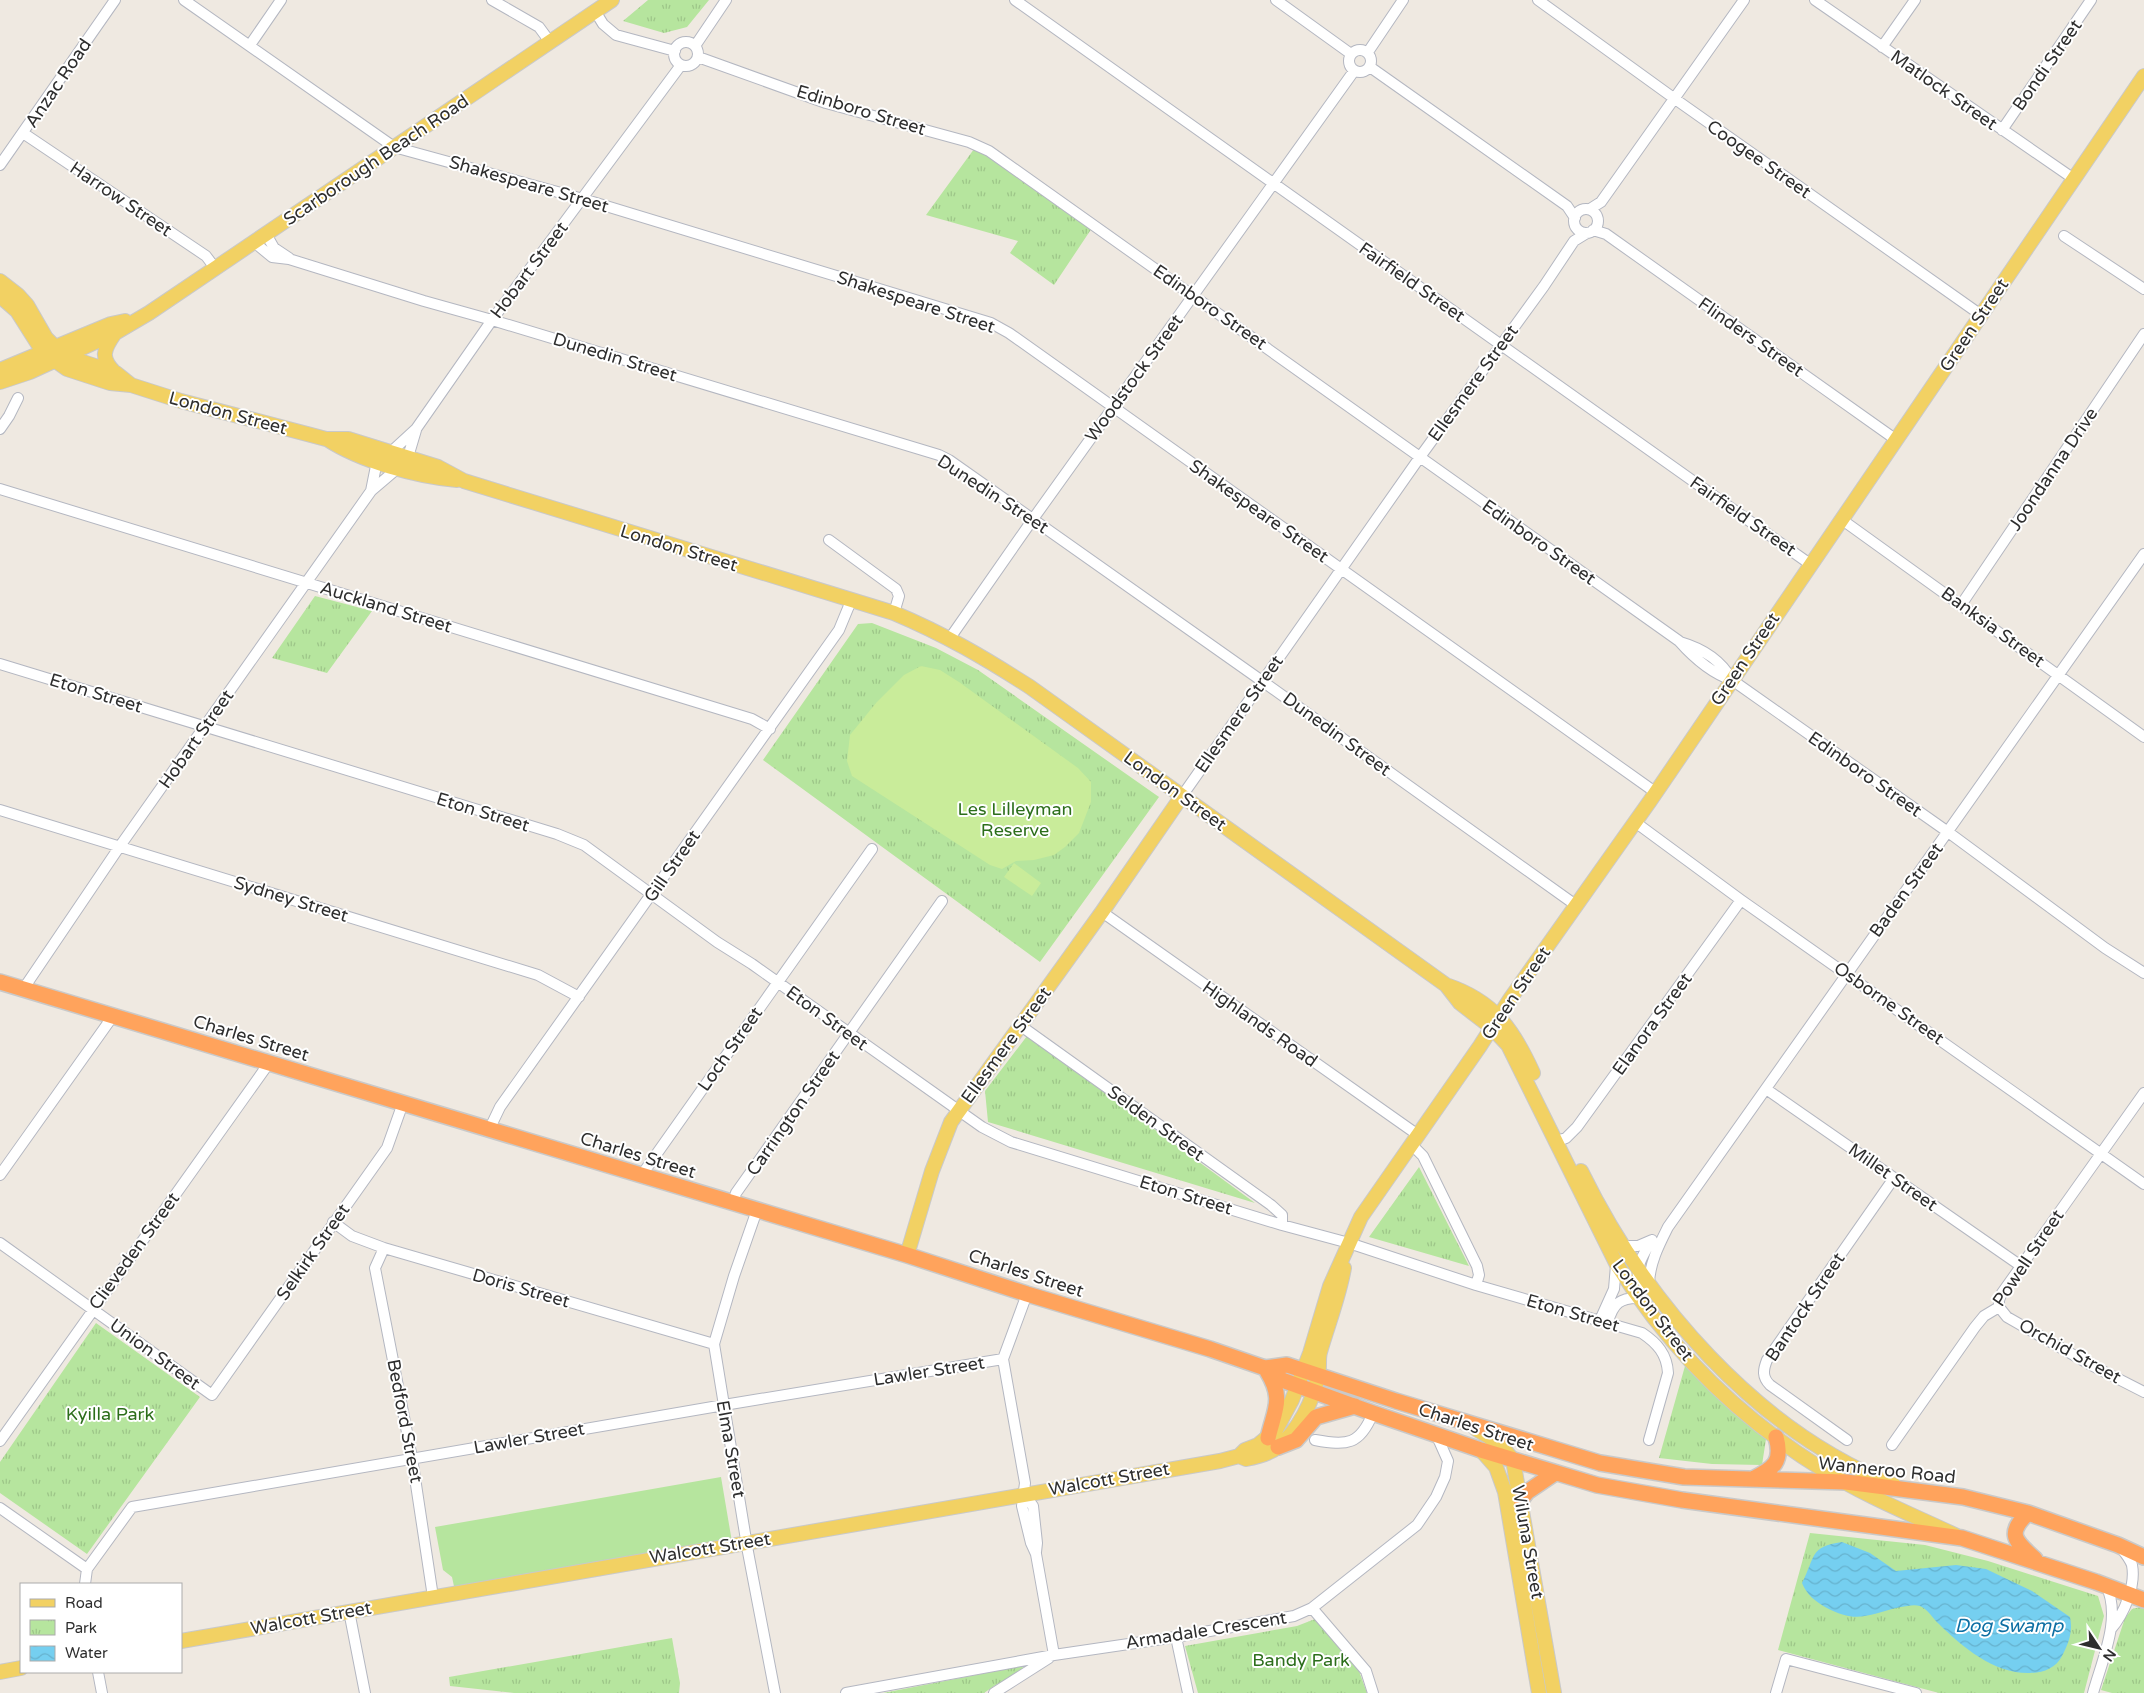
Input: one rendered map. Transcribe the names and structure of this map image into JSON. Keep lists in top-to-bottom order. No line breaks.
{"streets":{"highway":["Charles Street","Wanneroo Road"],"main road":["Scarborough Beach Road","Green Street","Ellesmere Street","London Street","Walcott Street","Wiluna Street"],"street":["Bondi Street","Anzac Road","Matlock Street","Edinboro Street","Coogee Street","Shakespeare Street","Harrow Street","Hobart Street","Fairfield Street","Flinders Street","Dunedin Street","Woodstock Street","Joondanna Drive","Auckland Street","Banksia Street","Eton Street","Gill Street","Baden Street","Sydney Street","Osborne Street","Highlands Road","Elanora Street","Loch Street","Carrington Street","Selden Street","Millet Street","Clieveden Street","Selkirk Street","Powell Street","Doris Street","Bantock Street","Orchid Street","Union Street","Lawler Street","Bedford Street","Elma Street","Armadale Crescent"]},"crossings":[["Bondi Street","Matlock Street"],["Anzac Road","Harrow Street"],["Matlock Street","Green Street"],["Edinboro Street","Hobart Street"],["Edinboro Street","Green Street"],["Edinboro Street","Woodstock Street"],["Edinboro Street","Ellesmere Street"],["Edinboro Street","Baden Street"],["Coogee Street","Green Street"],["Scarborough Beach Road","Shakespeare Street"],["Scarborough Beach Road","Harrow Street"],["Scarborough Beach Road","Dunedin Street"],["Scarborough Beach Road","London Street"],["Shakespeare Street","Hobart Street"],["Shakespeare Street","Green Street"],["Shakespeare Street","Woodstock Street"],["Shakespeare Street","Ellesmere Street"],["Hobart Street","Dunedin Street"],["Hobart Street","London Street"],["Hobart Street","Auckland Street"],["Hobart Street","Eton Street"],["Hobart Street","Sydney Street"],["Hobart Street","Charles Street"],["Fairfield Street","Green Street"],["Fairfield Street","Woodstock Street"],["Fairfield Street","Ellesmere Street"],["Green Street","Flinders Street"],["Green Street","Dunedin Street"],["Green Street","London Street"],["Green Street","Banksia Street"],["Green Street","Eton Street"],["Green Street","Osborne Street"],["Green Street","Highlands Road"],["Green Street","Charles Street"],["Green Street","Walcott Street"],["Flinders Street","Ellesmere Street"],["Dunedin Street","Woodstock Street"],["Dunedin Street","Ellesmere Street"],["Woodstock Street","London Street"],["Ellesmere Street","London Street"],["Ellesmere Street","Eton Street"],["Ellesmere Street","Highlands Road"],["Ellesmere Street","Charles Street"],["Ellesmere Street","Selden Street"],["London Street","Gill Street"],["London Street","Baden Street"],["London Street","Elanora Street"],["London Street","Charles Street"],["London Street","Wanneroo Road"],["Joondanna Drive","Banksia Street"],["Auckland Street","Gill Street"],["Banksia Street","Baden Street"],["Eton Street","Gill Street"],["Eton Street","Highlands Road"],["Eton Street","Loch Street"],["Eton Street","Carrington Street"],["Eton Street","Selden Street"],["Gill Street","Sydney Street"],["Gill Street","Charles Street"],["Baden Street","Osborne Street"],["Baden Street","Millet Street"],["Osborne Street","Elanora Street"],["Osborne Street","Powell Street"],["Charles Street","Loch Street"],["Charles Street","Carrington Street"],["Charles Street","Clieveden Street"],["Charles Street","Selkirk Street"],["Charles Street","Elma Street"],["Charles Street","Wanneroo Road"],["Charles Street","Walcott Street"],["Charles Street","Wiluna Street"],["Charles Street","Armadale Crescent"],["Millet Street","Powell Street"],["Millet Street","Bantock Street"],["Clieveden Street","Union Street"],["Selkirk Street","Doris Street"],["Selkirk Street","Union Street"],["Powell Street","Orchid Street"],["Doris Street","Bedford Street"],["Doris Street","Elma Street"],["Lawler Street","Bedford Street"],["Lawler Street","Elma Street"],["Bedford Street","Walcott Street"],["Elma Street","Walcott Street"]],"water":["Dog Swamp"],"parks":["Les Lilleyman Reserve","Kyilla Park","Bandy Park"],"legend":["Road","Park","Water"],"north":"bottom right"}
